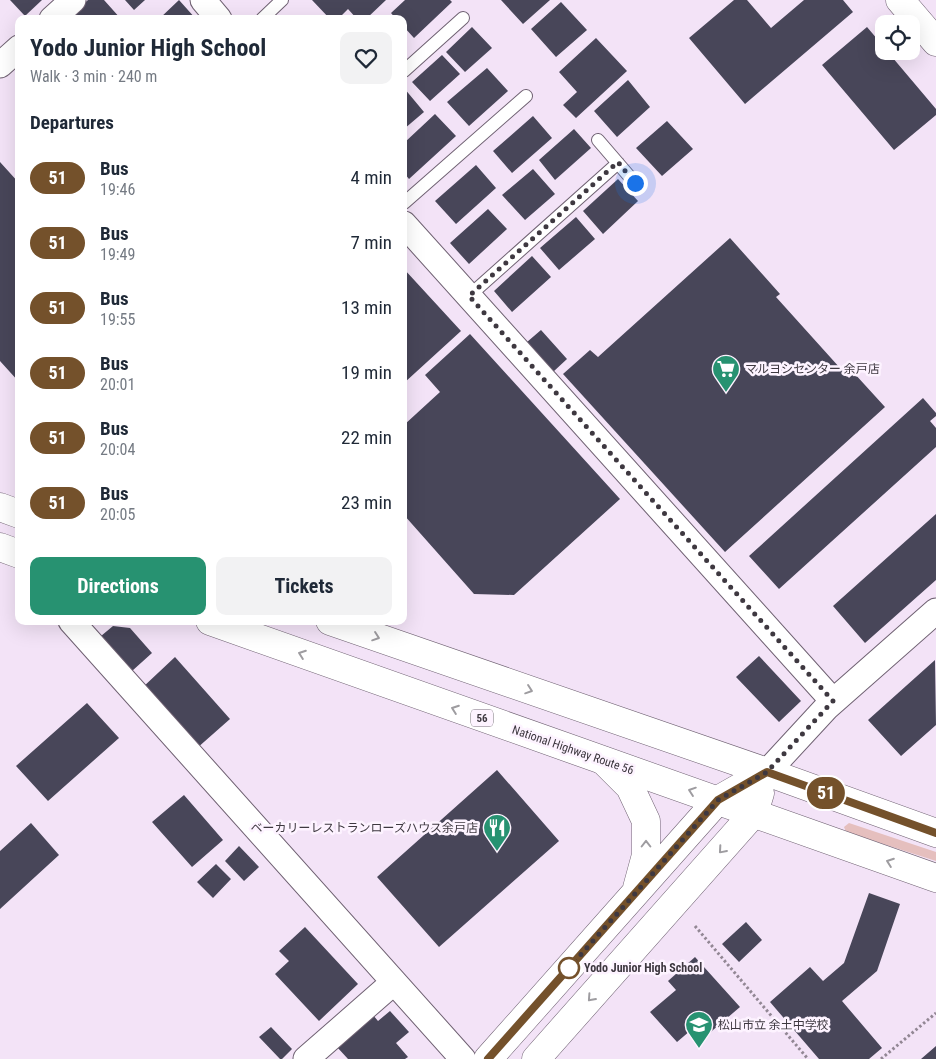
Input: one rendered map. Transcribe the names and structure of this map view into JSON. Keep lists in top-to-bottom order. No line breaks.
{"streets":{"main road":["56","National Highway Route 56"]},"places":{"supermarket":["マルヨシセンター 余戸店"],"restaurant":["ベーカリーレストランローズハウス余戸店"],"other":["Yodo Junior High School"],"school or university":["松山市立 余土中学校"]},"lines":["bus line 51"],"page":{"on_map":"51","heading":[["Yodo Junior High School","Walk · 3 min · 240 m"],"Departures"],"list":[{"mark":"51","name":"Bus","note":"19:46","value":"4 min"},{"mark":"51","name":"Bus","note":"19:49","value":"7 min"},{"mark":"51","name":"Bus","note":"19:55","value":"13 min"},{"mark":"51","name":"Bus","note":"20:01","value":"19 min"},{"mark":"51","name":"Bus","note":"20:04","value":"22 min"},{"mark":"51","name":"Bus","note":"20:05","value":"23 min"}],"buttons":["Directions","Tickets"]}}
